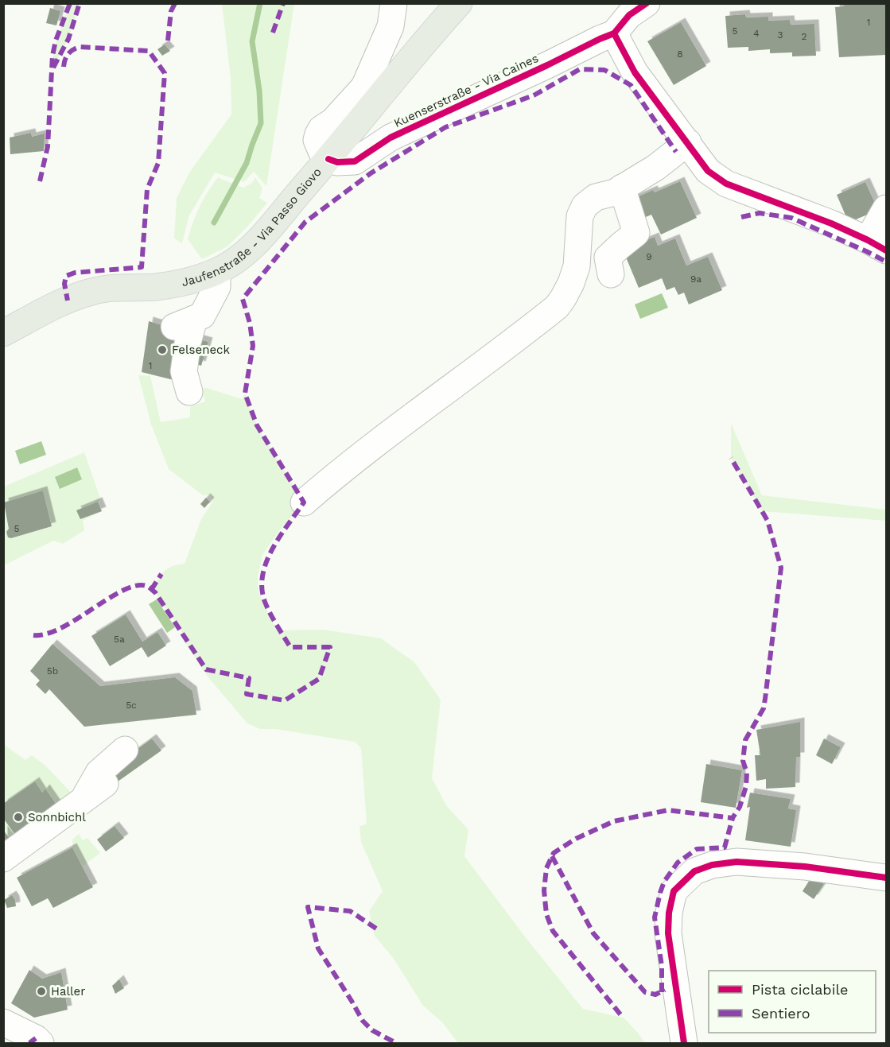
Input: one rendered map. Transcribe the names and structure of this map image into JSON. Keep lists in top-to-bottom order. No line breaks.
{"streets":{"main road":["Jaufenstraße - Via Passo Giovo"],"street":["Kuenserstraße - Via Caines"]},"crossings":[["Kuenserstraße - Via Caines","Jaufenstraße - Via Passo Giovo"]],"places":["Felseneck","Sonnbichl","Haller"],"house_numbers":["1","5","4","3","2","8","9","9a","1","5","5a","5b","5c"],"legend":["Pista ciclabile","Sentiero"]}
